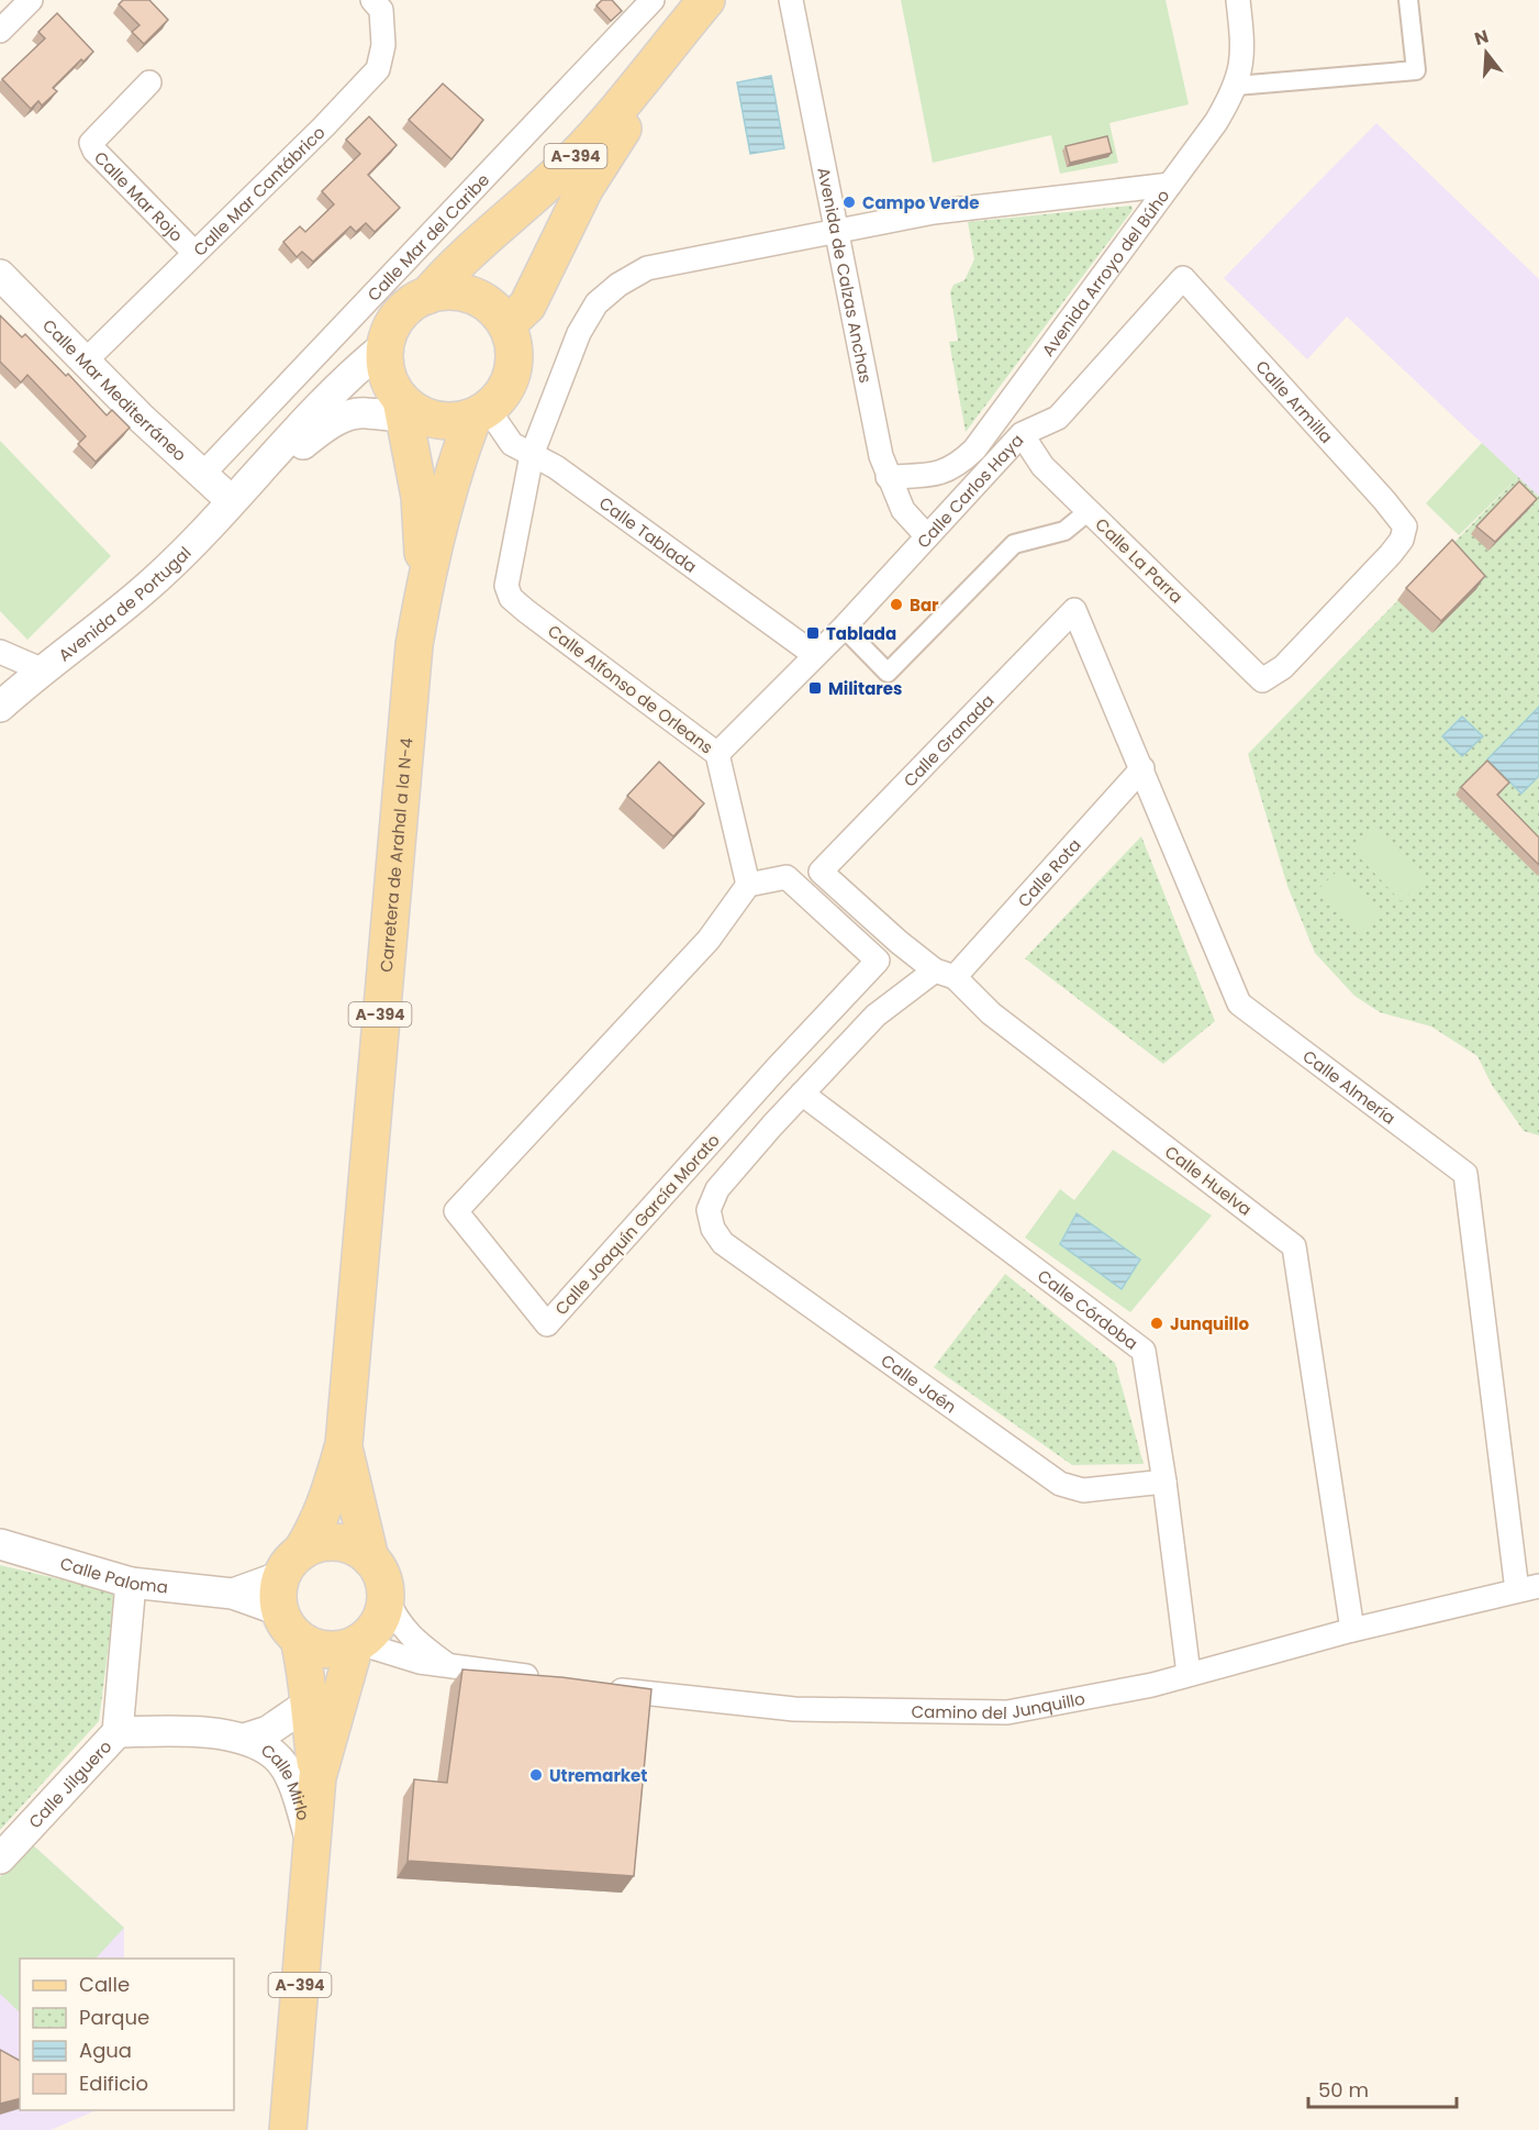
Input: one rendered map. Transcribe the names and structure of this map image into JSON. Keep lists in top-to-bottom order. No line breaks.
{"streets":{"main road":["A-394","Carretera de Arahal a la N-4"],"street":["Calle Mar Cantábrico","Calle Mar Rojo","Calle Mar del Caribe","Avenida Arroyo del Búho","Avenida de Calzas Anchas","Calle Mar Mediterráneo","Calle Armilla","Calle Carlos Haya","Calle Tablada","Calle La Parra","Avenida de Portugal","Calle Alfonso de Orleans","Calle Granada","Calle Rota","Calle Almería","Calle Huelva","Calle Joaquín García Morato","Calle Córdoba","Calle Jaén","Calle Paloma","Camino del Junquillo","Calle Jilguero","Calle Mirlo"]},"crossings":[["A-394","Calle Tablada"],["A-394","Avenida de Portugal"],["A-394","Carretera de Arahal a la N-4"],["A-394","Calle Paloma"],["A-394","Calle Mirlo"],["Calle Mar Cantábrico","Calle Mar Rojo"],["Calle Mar Cantábrico","Calle Mar Mediterráneo"],["Calle Mar del Caribe","Calle Mar Mediterráneo"],["Avenida Arroyo del Búho","Avenida de Calzas Anchas"],["Avenida de Calzas Anchas","Calle Carlos Haya"],["Calle Mar Mediterráneo","Avenida de Portugal"],["Calle Armilla","Calle Carlos Haya"],["Calle Armilla","Calle La Parra"],["Calle Carlos Haya","Calle Tablada"],["Calle Carlos Haya","Calle La Parra"],["Calle Carlos Haya","Calle Alfonso de Orleans"],["Calle Tablada","Avenida de Portugal"],["Calle Tablada","Calle Alfonso de Orleans"],["Calle Tablada","Carretera de Arahal a la N-4"],["Avenida de Portugal","Carretera de Arahal a la N-4"],["Calle Alfonso de Orleans","Calle Joaquín García Morato"],["Calle Granada","Calle Almería"],["Calle Granada","Calle Huelva"],["Carretera de Arahal a la N-4","Calle Paloma"],["Calle Rota","Calle Almería"],["Calle Rota","Calle Huelva"],["Calle Rota","Calle Córdoba"],["Calle Rota","Calle Jaén"],["Calle Almería","Camino del Junquillo"],["Calle Huelva","Camino del Junquillo"],["Calle Córdoba","Calle Jaén"],["Calle Córdoba","Camino del Junquillo"],["Calle Paloma","Calle Jilguero"],["Calle Jilguero","Calle Mirlo"]],"places":{"other":["Campo Verde","Bar","Junquillo","Utremarket"],"transit":["Tablada","Militares"]},"legend":["Calle","Parque","Agua","Edificio"],"scale_bar":"50 m","north":"top"}
